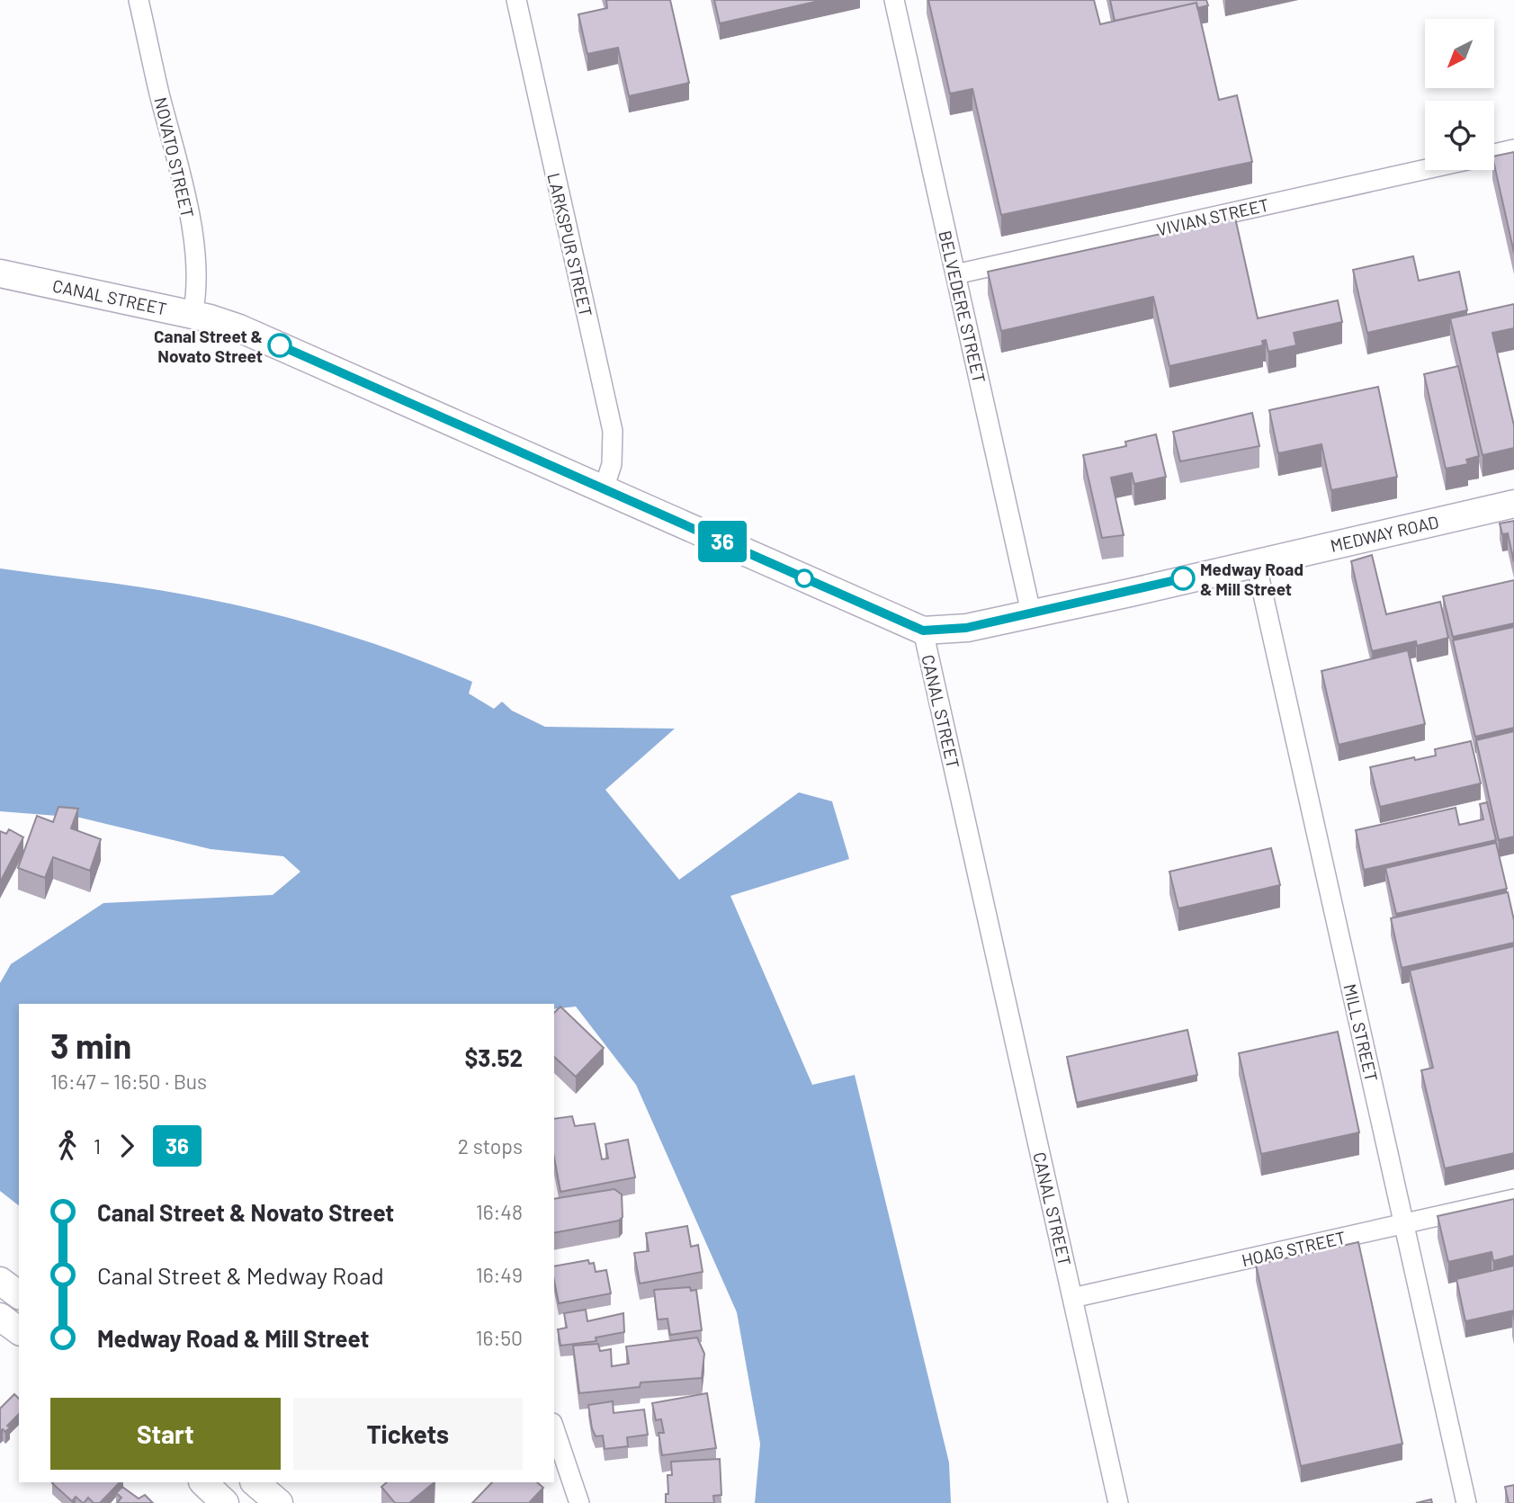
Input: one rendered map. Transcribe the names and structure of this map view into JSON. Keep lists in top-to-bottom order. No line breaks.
{"streets":{"street":["NOVATO STREET","VIVIAN STREET","LARKSPUR STREET","CANAL STREET","BELVEDERE STREET","MEDWAY ROAD","MILL STREET","HOAG STREET"]},"crossings":[["NOVATO STREET","CANAL STREET"],["VIVIAN STREET","BELVEDERE STREET"],["LARKSPUR STREET","CANAL STREET"],["CANAL STREET","MEDWAY ROAD"],["CANAL STREET","HOAG STREET"],["BELVEDERE STREET","MEDWAY ROAD"],["MEDWAY ROAD","MILL STREET"],["MILL STREET","HOAG STREET"]],"places":["Canal Street & Novato Street","Medway Road & Mill Street"],"lines":["bus line 36"],"north":"bottom left","page":{"on_map":"36","heading":["3 min","16:47 – 16:50 · Bus","$3.52"],"legs":["1","36","2 stops"],"list":[{"name":"Canal Street & Novato Street","value":"16:48"},{"name":"Canal Street & Medway Road","value":"16:49"},{"name":"Medway Road & Mill Street","value":"16:50"}],"buttons":["Start","Tickets"]}}
